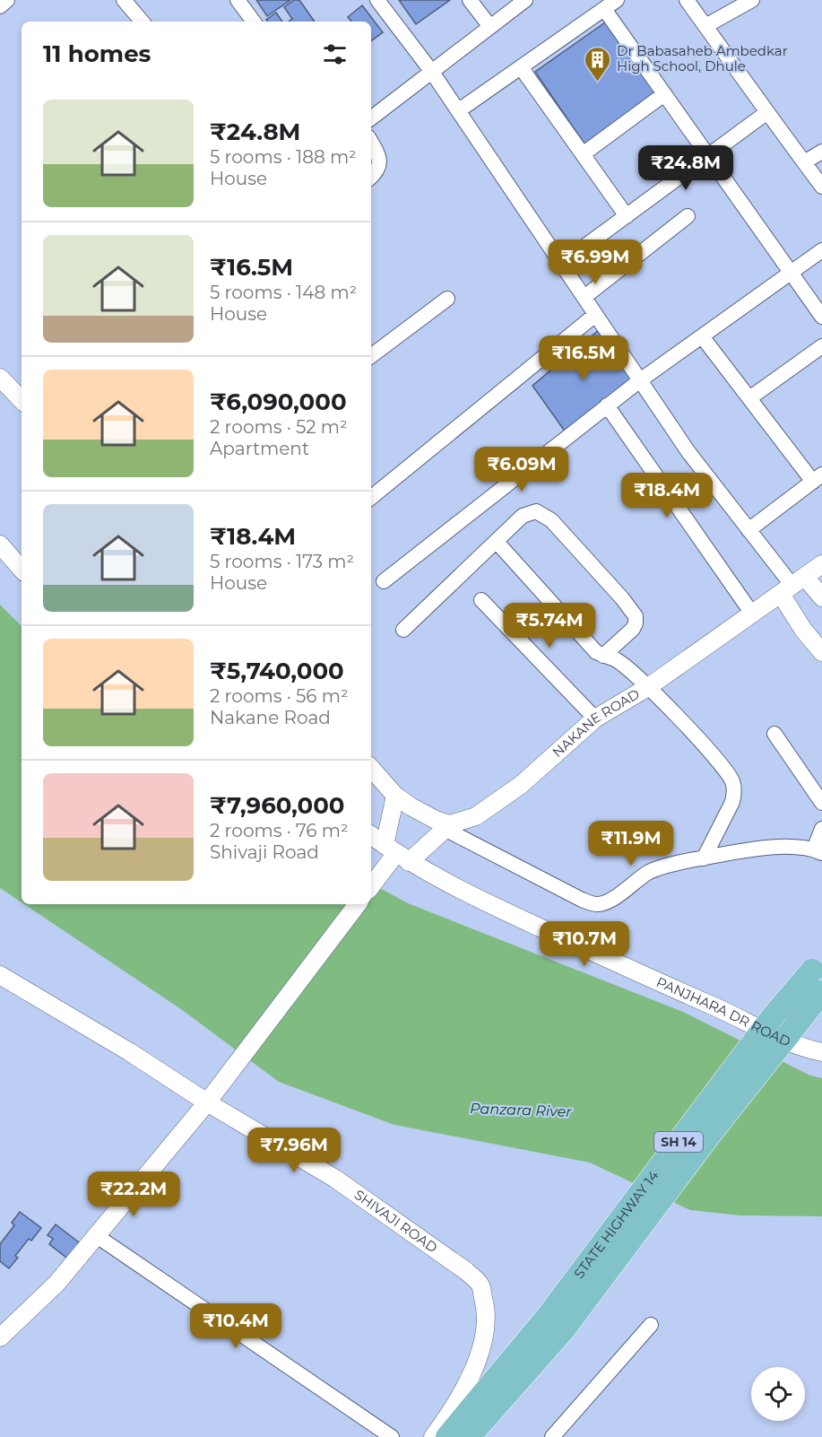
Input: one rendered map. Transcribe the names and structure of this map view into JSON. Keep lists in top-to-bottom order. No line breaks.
{"streets":{"main road":["SH 14","STATE HIGHWAY 14"],"street":["NAKANE ROAD","PANJHARA DR ROAD","SHIVAJI ROAD"]},"water":["Panzara River"],"places":{"building":["Dr Babasaheb Ambedkar High School, Dhule"]},"page":{"heading":"11 homes","list":[{"name":"₹24.8M","note":"5 rooms · 188 m² · House"},{"name":"₹16.5M","note":"5 rooms · 148 m² · House"},{"name":"₹6,090,000","note":"2 rooms · 52 m² · Apartment"},{"name":"₹18.4M","note":"5 rooms · 173 m² · House"},{"name":"₹5,740,000","note":"2 rooms · 56 m² · Nakane Road"},{"name":"₹7,960,000","note":"2 rooms · 76 m² · Shivaji Road"}],"price":["₹24.8M","₹6.99M","₹16.5M","₹6.09M","₹18.4M","₹5.74M","₹11.9M","₹10.7M","₹7.96M","₹22.2M","₹10.4M"]}}
